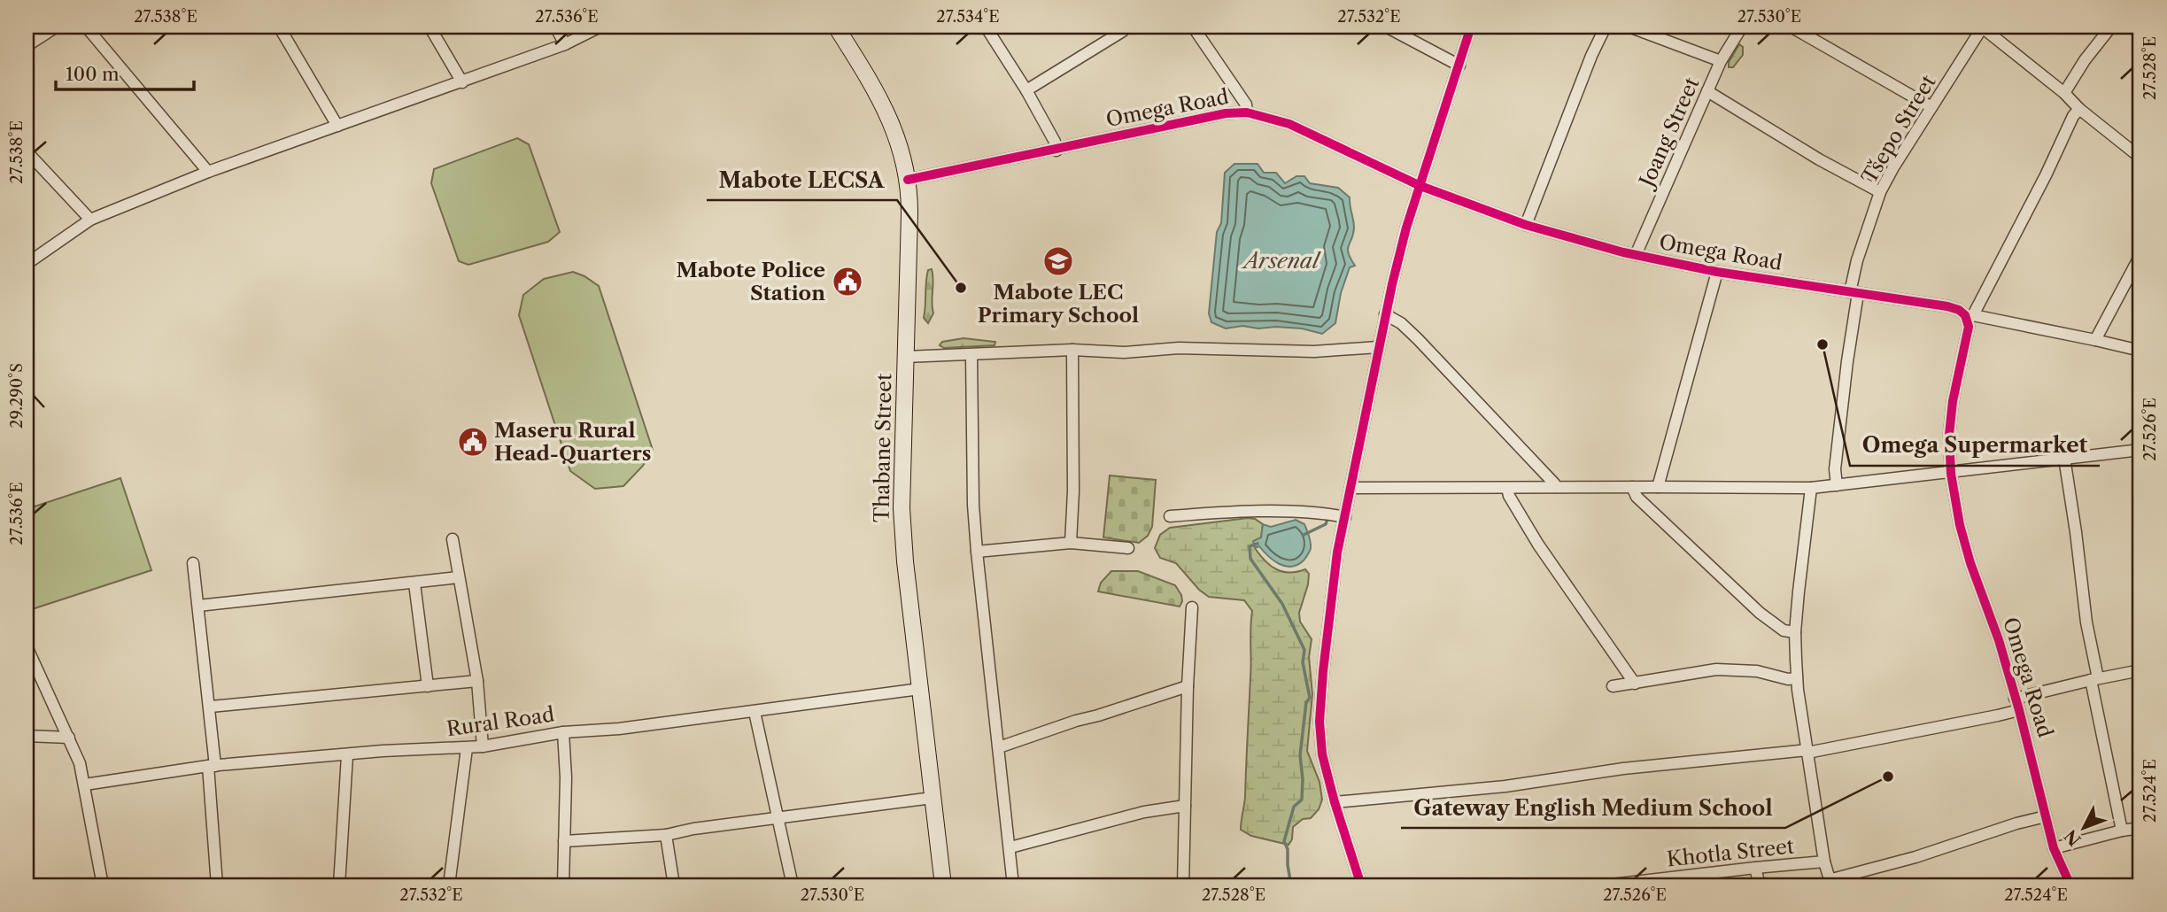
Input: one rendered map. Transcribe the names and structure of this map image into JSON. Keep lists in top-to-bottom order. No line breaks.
{"streets":{"street":["Omega Road","Tšepo Street","Joang Street","Thabane Street","Rural Road","Khotla Street"]},"crossings":[["Omega Road","Tšepo Street"],["Omega Road","Joang Street"],["Omega Road","Thabane Street"],["Thabane Street","Rural Road"]],"water":["Arsenal"],"places":{"school or university":["Mabote LEC Primary School"],"public building":["Mabote Police Station","Maseru Rural Head-Quarters"],"other":["Mabote LECSA","Omega Supermarket","Gateway English Medium School"]},"scale_bar":"100 m","north":"bottom left","coordinates":["27.538°E","27.536°E","27.534°E","27.532°E","27.530°E","27.528°E","29.290°S","27.526°E","27.524°E"]}
